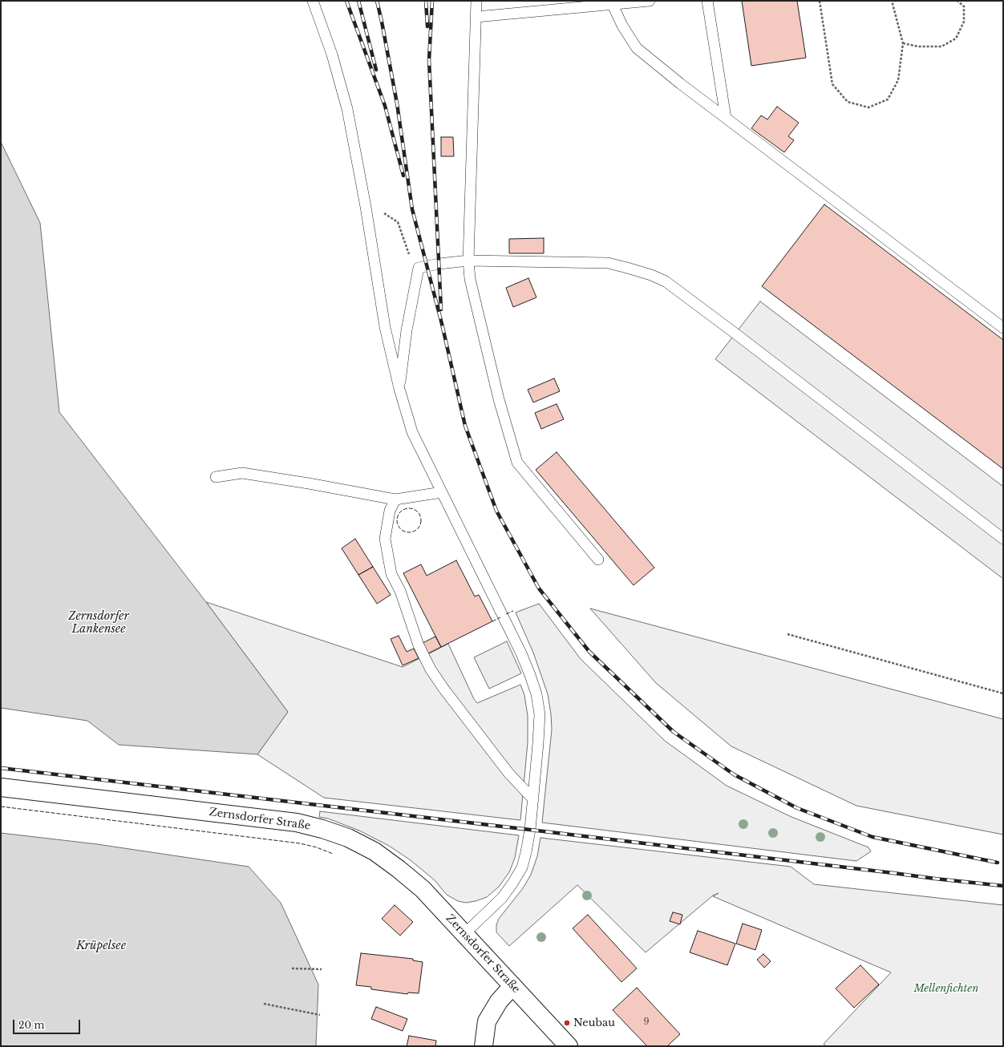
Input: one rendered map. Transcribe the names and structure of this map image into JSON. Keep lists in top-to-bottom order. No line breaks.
{"streets":{"street":["Zernsdorfer Straße"]},"water":["Zernsdorfer Lankensee","Krüpelsee"],"parks":["Mellenfichten"],"places":["Neubau"],"house_numbers":["9"],"scale_bar":"20 m"}
